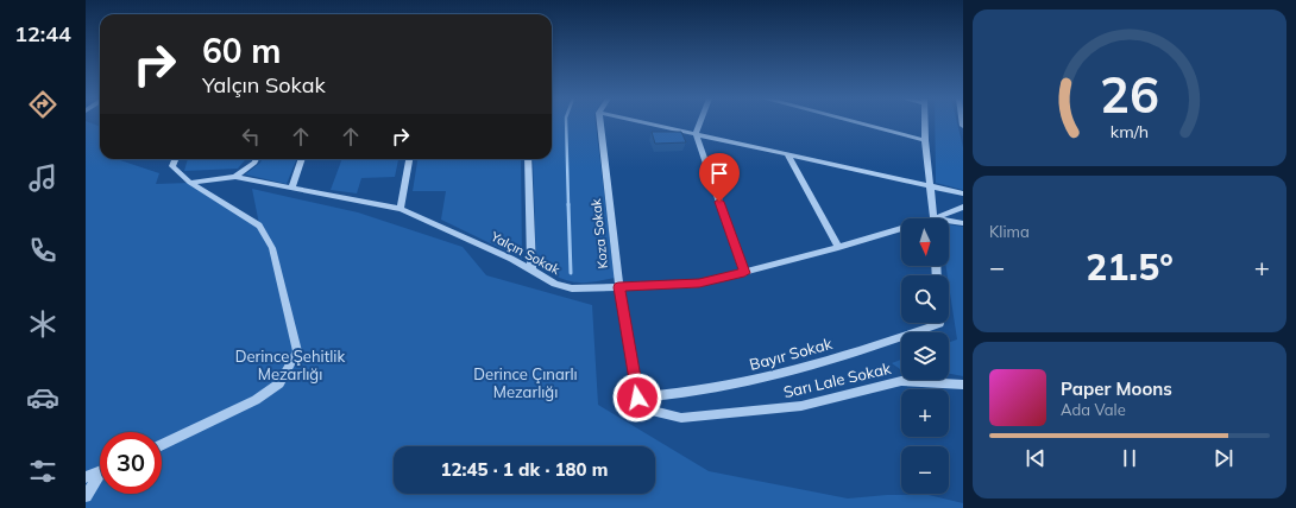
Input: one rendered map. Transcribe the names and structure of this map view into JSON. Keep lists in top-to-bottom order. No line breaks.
{"streets":{"street":["Koza Sokak","Yalçın Sokak","Bayır Sokak","Sarı Lale Sokak"]},"crossings":[["Koza Sokak","Yalçın Sokak"],["Koza Sokak","Bayır Sokak"],["Koza Sokak","Sarı Lale Sokak"],["Bayır Sokak","Sarı Lale Sokak"]],"parks":["Derince Şehitlik Mezarlığı","Derince Çınarlı Mezarlığı"],"north":"bottom","page":{"tabs":"12:44","turn":["60 m","Yalçın Sokak"],"tile":"Klima","map_buttons":["+","−"],"heat":["−","21.5°","+"],"song":["Paper Moons","Ada Vale"],"limit":"30","trip":"12:45 · 1 dk · 180 m","gauge":["26","km/h"]}}
